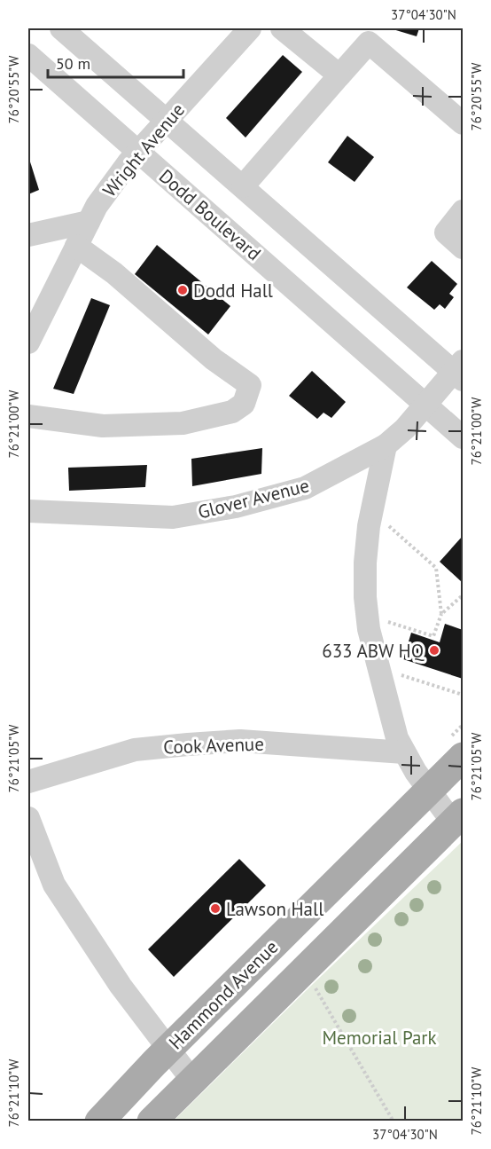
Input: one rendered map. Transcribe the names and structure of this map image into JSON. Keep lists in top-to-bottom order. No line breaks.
{"streets":{"main road":["Hammond Avenue"],"street":["Wright Avenue","Dodd Boulevard","Glover Avenue","Cook Avenue"]},"crossings":[["Wright Avenue","Dodd Boulevard"],["Dodd Boulevard","Glover Avenue"]],"parks":["Memorial Park"],"places":["Dodd Hall","633 ABW HQ","Lawson Hall"],"scale_bar":"50 m","coordinates":["37°04'30\"N","76°20'55\"W","76°21'00\"W","76°21'05\"W","76°21'10\"W"]}
